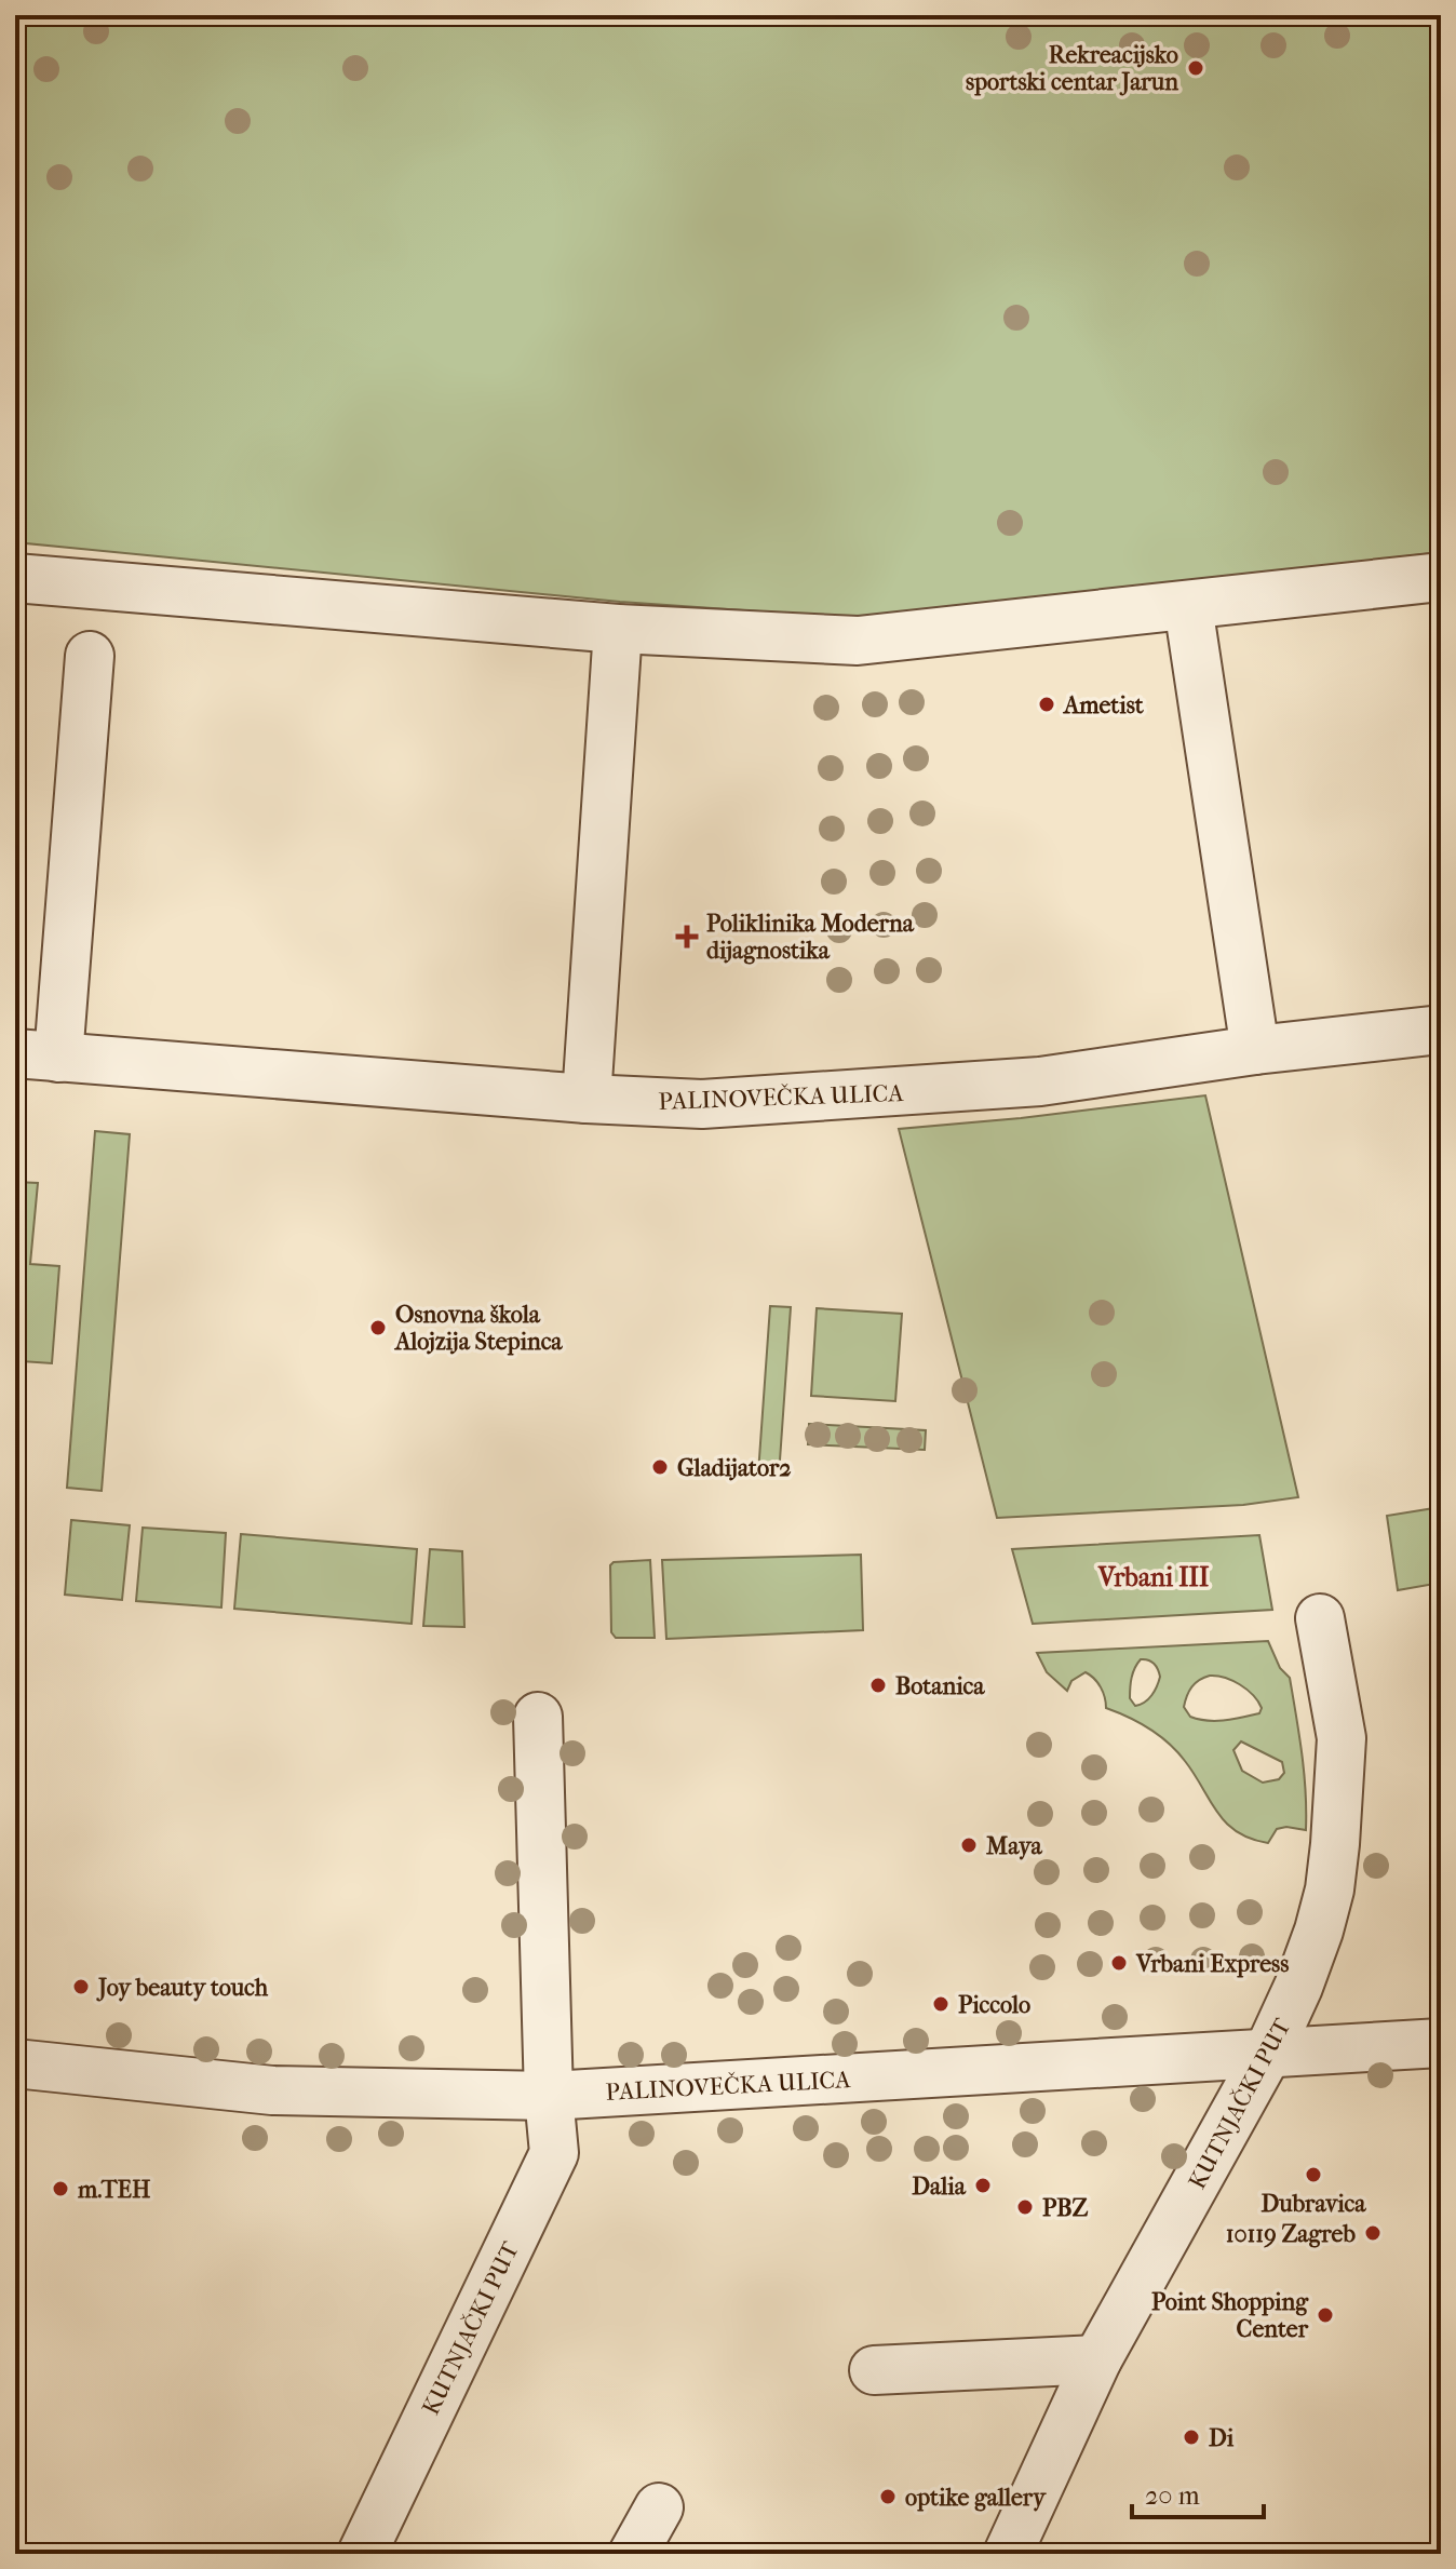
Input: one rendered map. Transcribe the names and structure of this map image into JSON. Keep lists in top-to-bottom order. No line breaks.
{"streets":{"street":["PALINOVEČKA ULICA","KUTNJAČKI PUT"]},"crossings":[["PALINOVEČKA ULICA","KUTNJAČKI PUT"]],"districts":["Vrbani III"],"places":{"other":["Rekreacijsko sportski centar Jarun","Ametist","Osnovna škola Alojzija Stepinca","Gladijator2","Botanica","Maya","Vrbani Express","Joy beauty touch","Piccolo","Dubravica","Dalia","m.TEH","PBZ","10119 Zagreb","Point Shopping Center","Di","optike gallery"],"health":["Poliklinika Moderna dijagnostika"]},"scale_bar":"20 m"}
